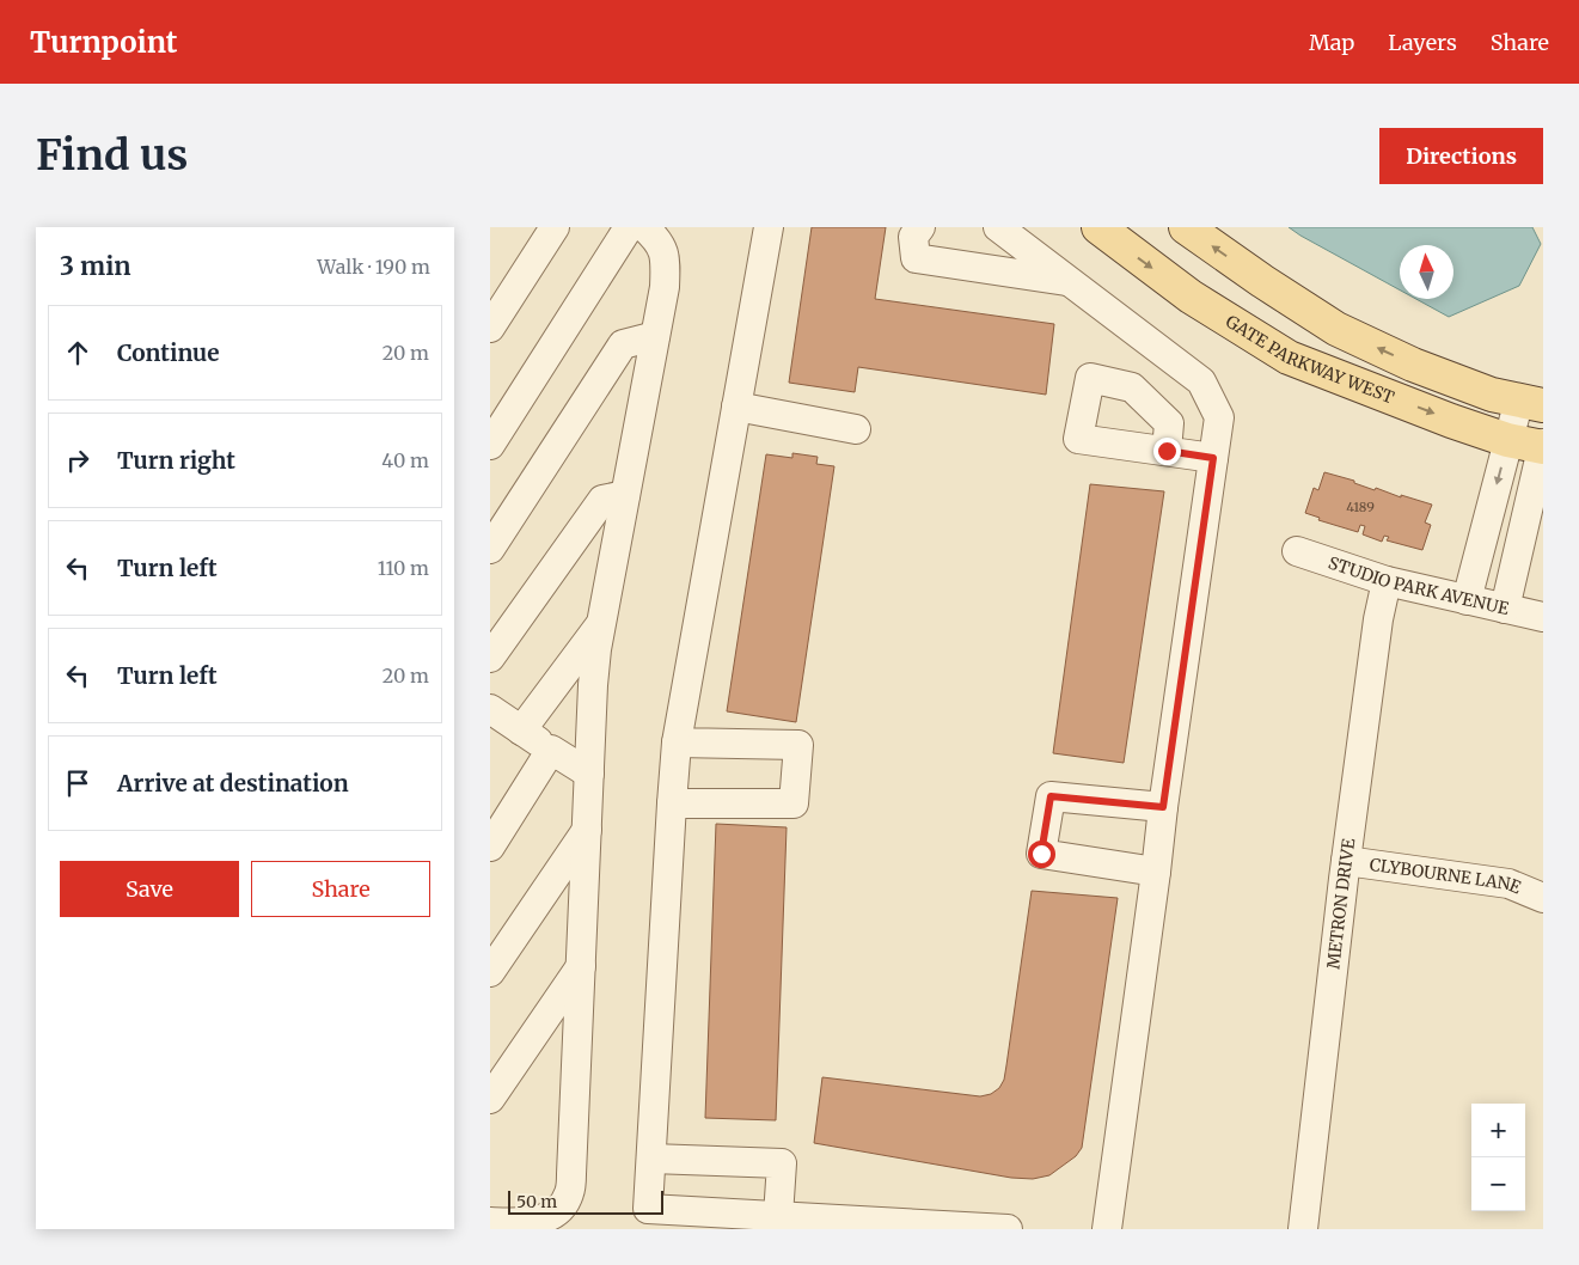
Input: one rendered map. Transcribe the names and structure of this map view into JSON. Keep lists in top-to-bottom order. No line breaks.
{"streets":{"main road":["GATE PARKWAY WEST"],"street":["STUDIO PARK AVENUE","CLYBOURNE LANE","METRON DRIVE"]},"crossings":[["STUDIO PARK AVENUE","METRON DRIVE"],["CLYBOURNE LANE","METRON DRIVE"]],"house_numbers":["4189"],"scale_bar":"50 m","north":"top","page":{"header":"Turnpoint","nav":["Map","Layers","Share"],"buttons":["Directions",["Save","Share"]],"title":"Find us","heading":["3 min","Walk · 190 m"],"list":[["Continue","20 m"],["Turn right","40 m"],["Turn left","110 m"],["Turn left","20 m"],"Arrive at destination"],"map_buttons":["+","−"],"scale":"50 m"}}
